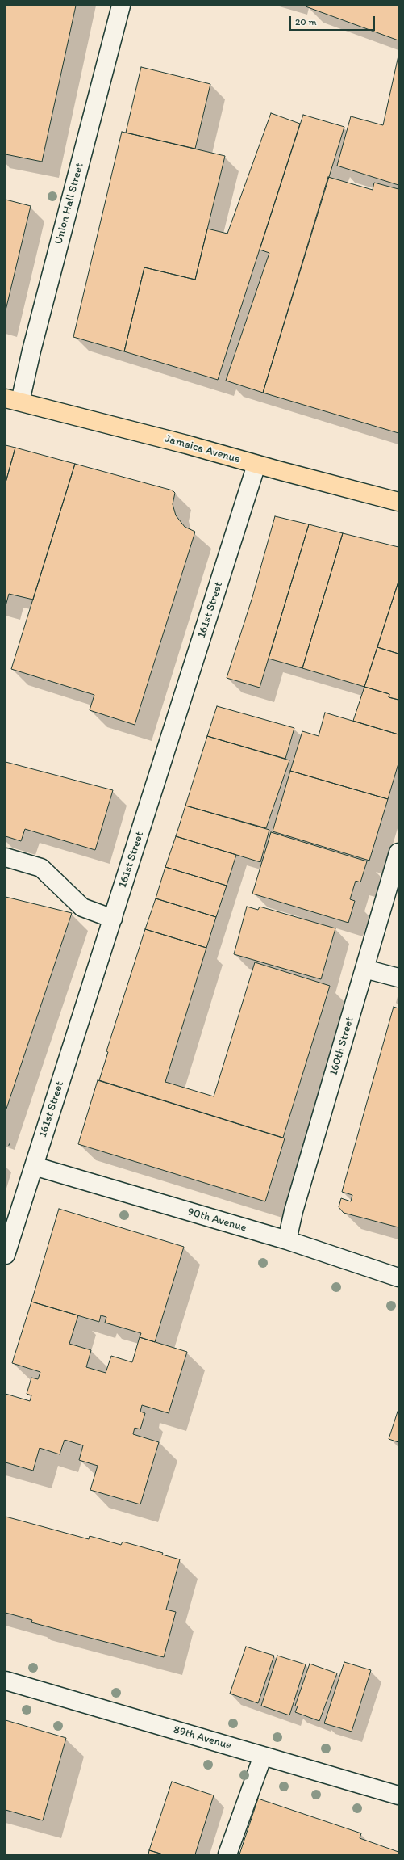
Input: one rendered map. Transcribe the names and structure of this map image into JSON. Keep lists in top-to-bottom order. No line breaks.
{"streets":{"main road":["Jamaica Avenue"],"street":["Union Hall Street","161st Street","160th Street","90th Avenue","89th Avenue"]},"crossings":[["Union Hall Street","Jamaica Avenue"],["Jamaica Avenue","161st Street"],["161st Street","90th Avenue"],["160th Street","90th Avenue"]],"scale_bar":"20 m"}
